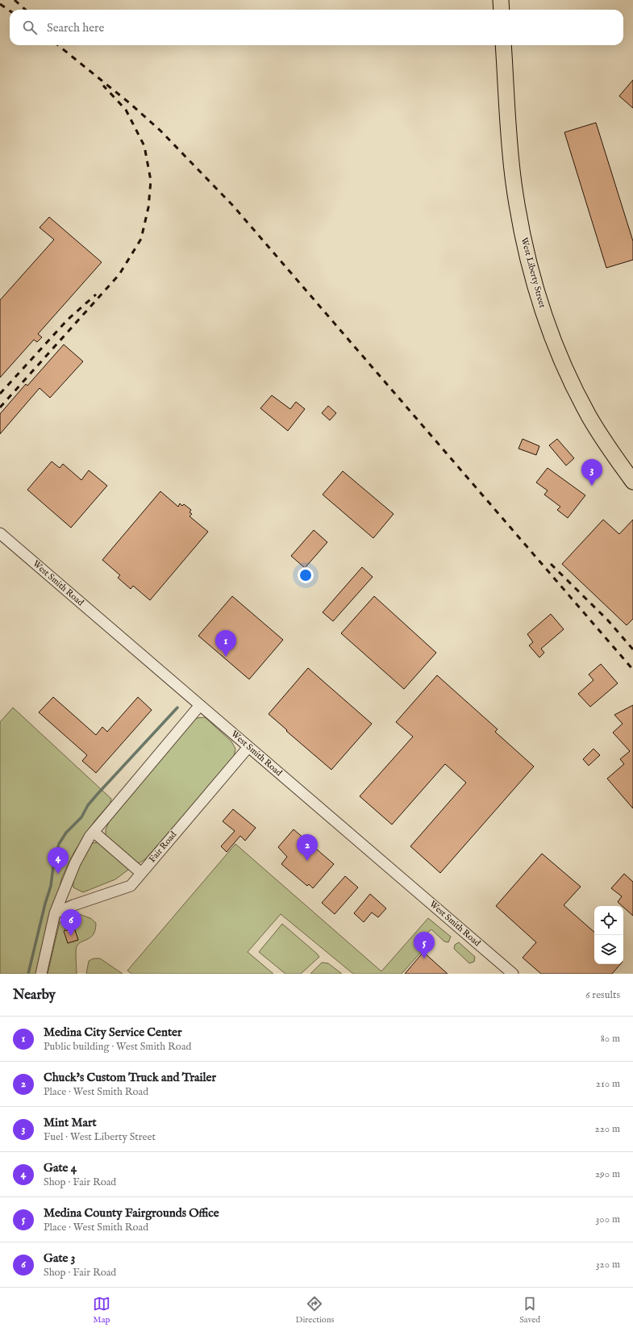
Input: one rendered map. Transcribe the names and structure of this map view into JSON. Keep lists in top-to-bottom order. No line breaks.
{"streets":{"highway":["West Liberty Street"],"street":["West Smith Road","Fair Road"]},"crossings":[["West Smith Road","Fair Road"]],"page":{"search":"Search here","pins":["3","1","2","4","6","5"],"heading":["Nearby","6 results"],"list":[{"mark":"1","name":"Medina City Service Center","note":"Public building · West Smith Road","value":"80 m"},{"mark":"2","name":"Chuck's Custom Truck and Trailer","note":"Place · West Smith Road","value":"210 m"},{"mark":"3","name":"Mint Mart","note":"Fuel · West Liberty Street","value":"220 m"},{"mark":"4","name":"Gate 4","note":"Shop · Fair Road","value":"290 m"},{"mark":"5","name":"Medina County Fairgrounds Office","note":"Place · West Smith Road","value":"300 m"},{"mark":"6","name":"Gate 3","note":"Shop · Fair Road","value":"320 m"}],"nav":["Map","Directions","Saved"]}}
